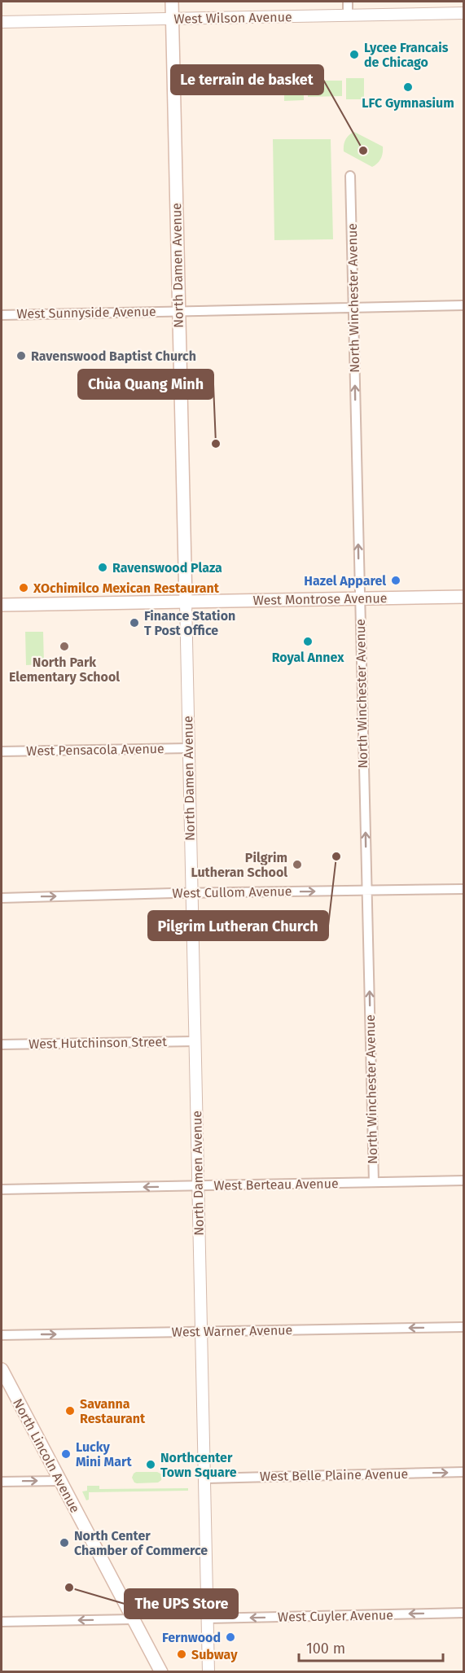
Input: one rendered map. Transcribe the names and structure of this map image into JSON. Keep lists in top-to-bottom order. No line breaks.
{"streets":{"main road":["North Damen Avenue","West Montrose Avenue","North Lincoln Avenue"],"street":["West Wilson Avenue","North Winchester Avenue","West Sunnyside Avenue","West Pensacola Avenue","West Cullom Avenue","West Hutchinson Street","West Berteau Avenue","West Warner Avenue","West Belle Plaine Avenue","West Cuyler Avenue"]},"crossings":[["West Wilson Avenue","North Damen Avenue"],["North Damen Avenue","West Sunnyside Avenue"],["North Damen Avenue","West Montrose Avenue"],["North Damen Avenue","West Pensacola Avenue"],["North Damen Avenue","West Cullom Avenue"],["North Damen Avenue","West Hutchinson Street"],["North Damen Avenue","West Berteau Avenue"],["North Damen Avenue","West Warner Avenue"],["North Damen Avenue","West Belle Plaine Avenue"],["North Damen Avenue","West Cuyler Avenue"],["North Winchester Avenue","West Sunnyside Avenue"],["North Winchester Avenue","West Montrose Avenue"],["North Winchester Avenue","West Cullom Avenue"],["North Winchester Avenue","West Berteau Avenue"]],"one_way":["North Winchester Avenue","West Cullom Avenue","West Berteau Avenue","West Belle Plaine Avenue","West Cuyler Avenue"],"places":["Lycee Francais de Chicago","LFC Gymnasium","Le terrain de basket","Ravenswood Baptist Church","Chùa Quang Minh","Ravenswood Plaza","Hazel Apparel","XOchimilco Mexican Restaurant","Finance Station T Post Office","Royal Annex","North Park Elementary School","Pilgrim Lutheran Church","Pilgrim Lutheran School","Savanna Restaurant","Lucky Mini Mart","Northcenter Town Square","North Center Chamber of Commerce","The UPS Store","Fernwood","Subway"],"scale_bar":"100 m"}
